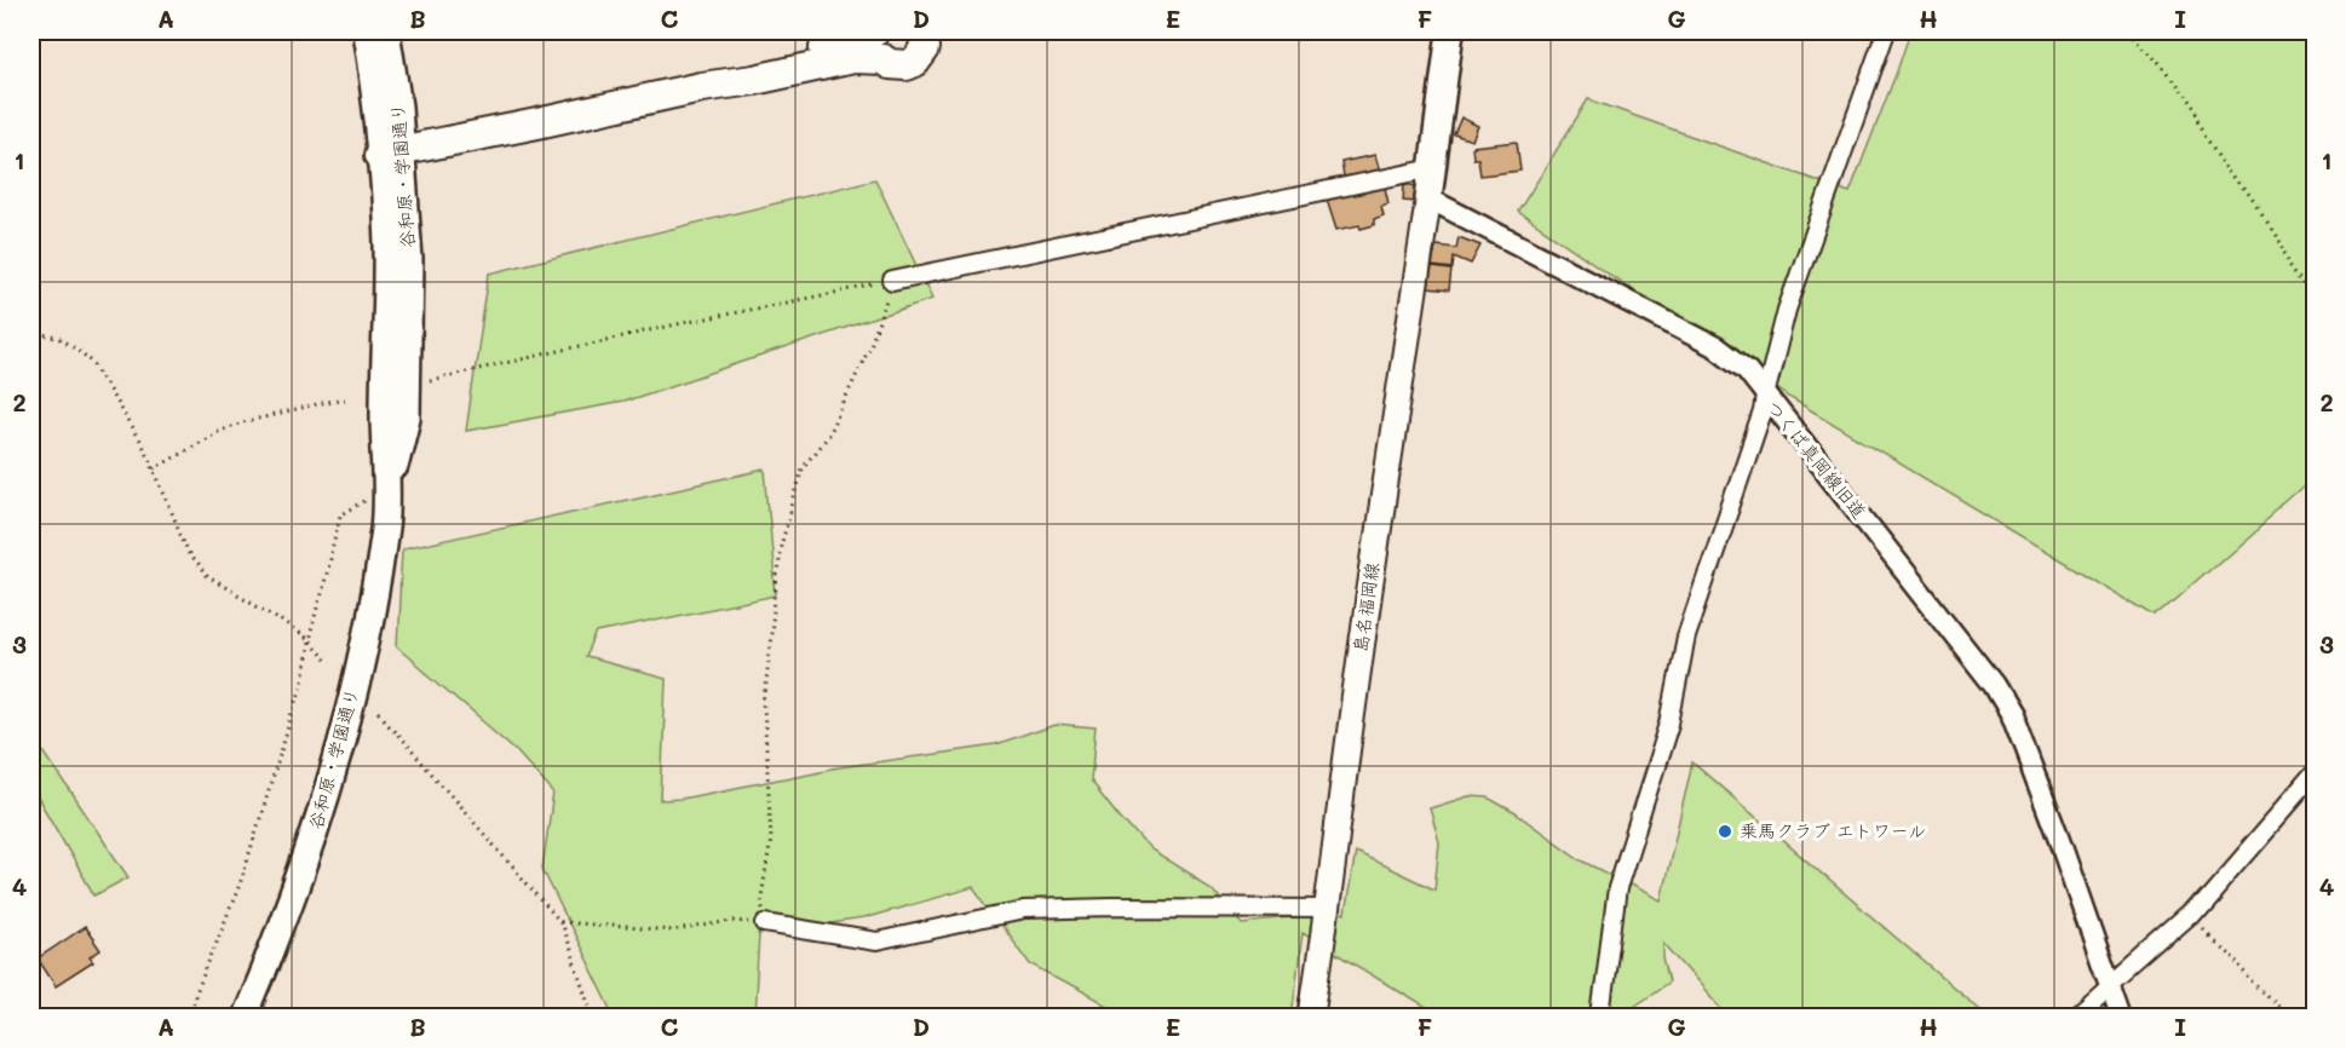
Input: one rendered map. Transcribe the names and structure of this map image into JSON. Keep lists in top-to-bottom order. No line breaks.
{"streets":{"main road":["谷和原・学園通り","島名福岡線"],"street":["つくば真岡線旧道"]},"crossings":[["つくば真岡線旧道","島名福岡線"]],"places":["乗馬クラブ エトワール"],"grid":{"columns":["A","B","C","D","E","F","G","H","I"],"rows":["1","2","3","4"]}}
